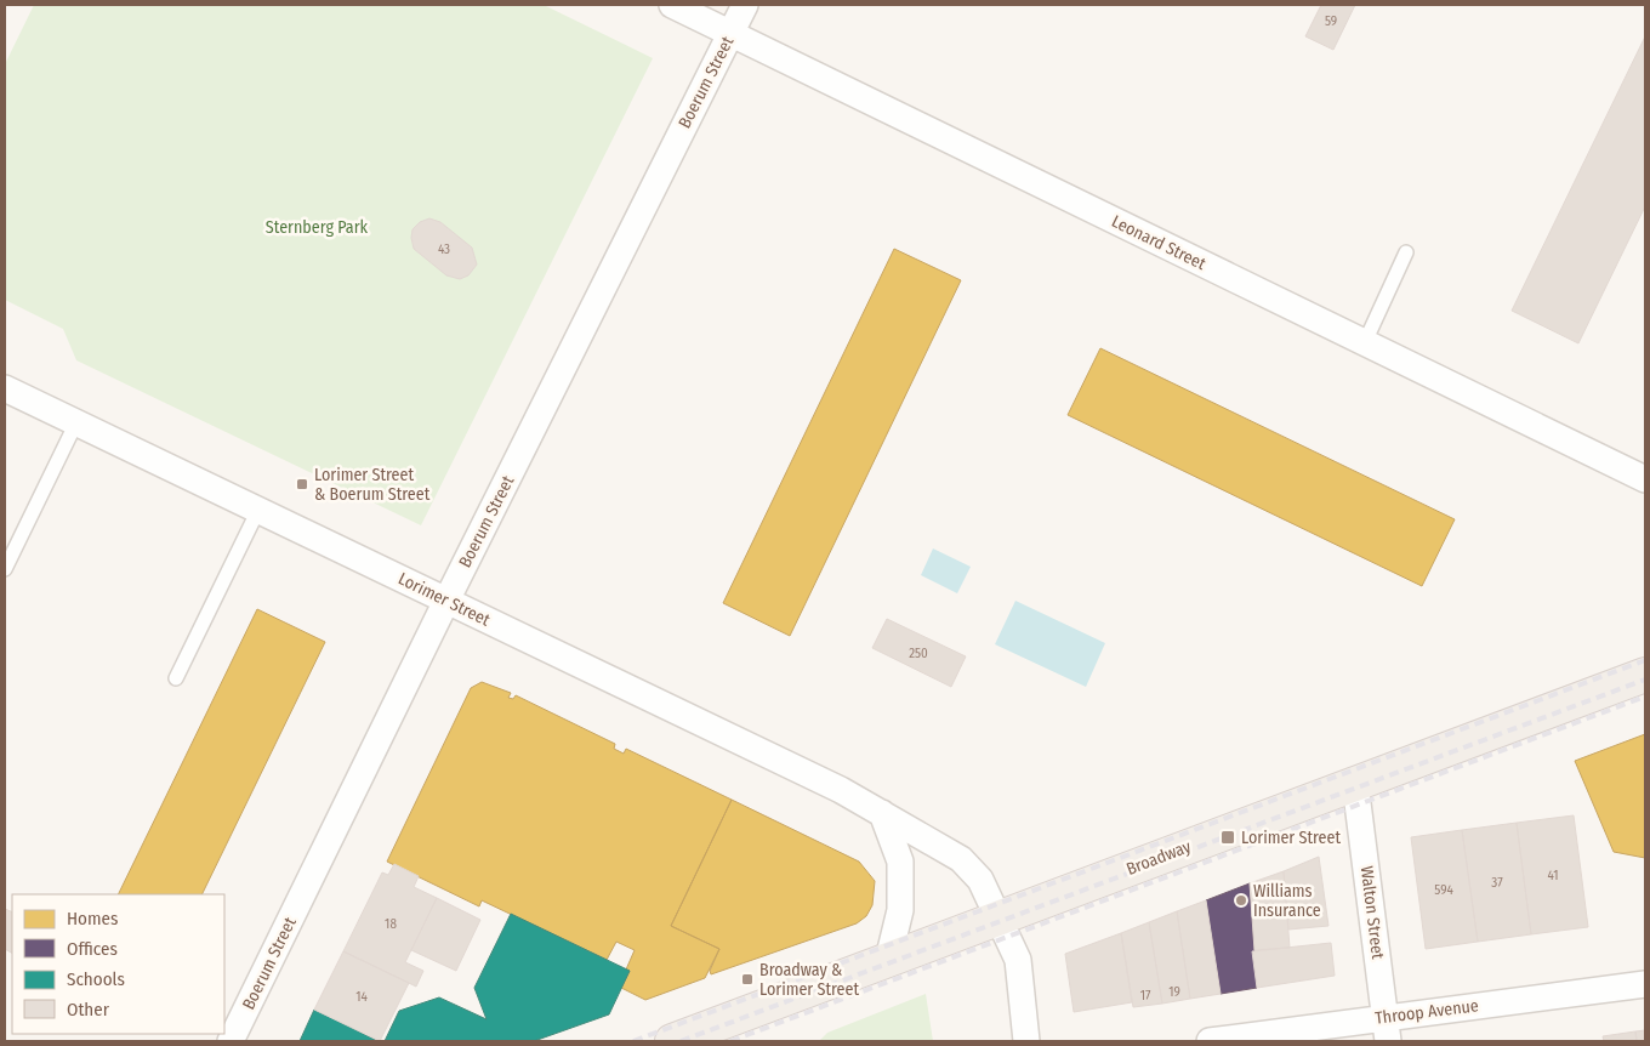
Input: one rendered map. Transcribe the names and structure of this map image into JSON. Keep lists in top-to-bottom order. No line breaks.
{"streets":{"main road":["Broadway"],"street":["Boerum Street","Leonard Street","Lorimer Street","Walton Street","Throop Avenue"]},"crossings":[["Boerum Street","Leonard Street"],["Boerum Street","Lorimer Street"],["Lorimer Street","Broadway"],["Broadway","Walton Street"],["Walton Street","Throop Avenue"]],"parks":["Sternberg Park"],"places":{"transit":["Lorimer Street & Boerum Street","Lorimer Street","Broadway & Lorimer Street"],"other":["Williams Insurance"]},"house_numbers":["59","43","250","41","37","594","18","19","17","14"],"legend":["Homes","Offices","Schools","Other"]}
